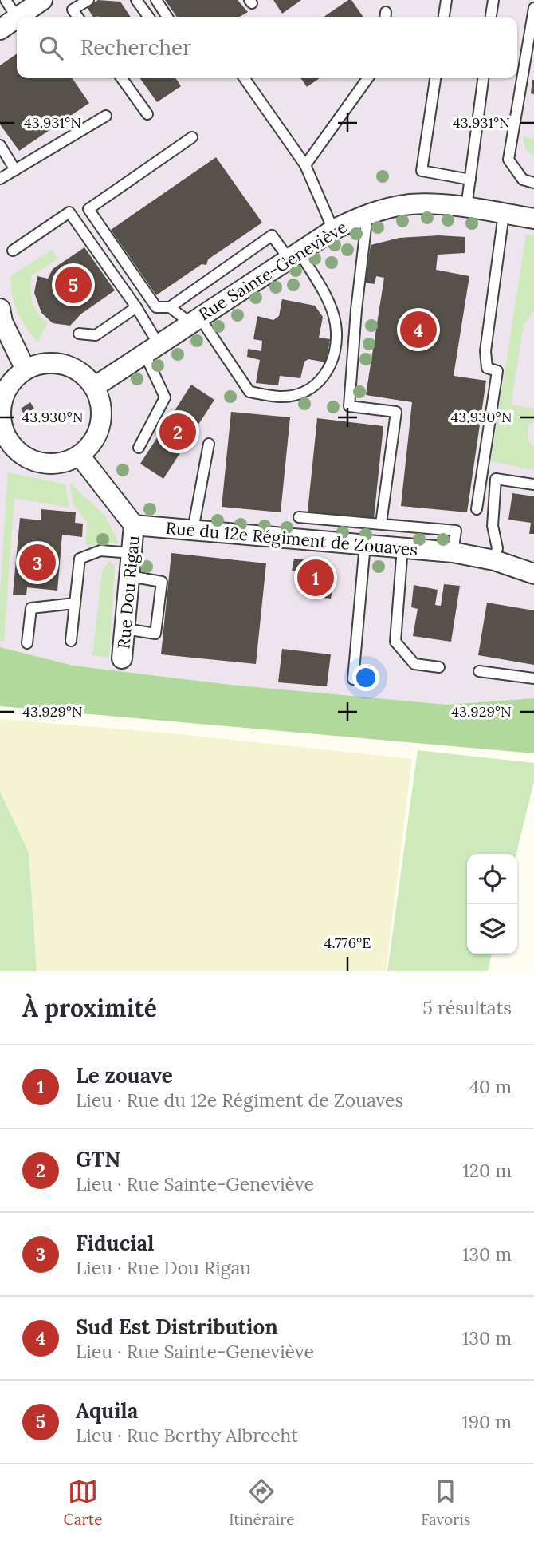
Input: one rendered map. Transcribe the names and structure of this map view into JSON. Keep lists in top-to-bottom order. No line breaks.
{"streets":{"street":["Rue Sainte-Geneviève","Rue du 12e Régiment de Zouaves","Rue Dou Rigau"]},"crossings":[["Rue du 12e Régiment de Zouaves","Rue Dou Rigau"]],"page":{"search":"Rechercher","pins":["5","4","2","3","1"],"heading":["À proximité","5 résultats"],"list":[{"mark":"1","name":"Le zouave","note":"Lieu · Rue du 12e Régiment de Zouaves","value":"40 m"},{"mark":"2","name":"GTN","note":"Lieu · Rue Sainte-Geneviève","value":"120 m"},{"mark":"3","name":"Fiducial","note":"Lieu · Rue Dou Rigau","value":"130 m"},{"mark":"4","name":"Sud Est Distribution","note":"Lieu · Rue Sainte-Geneviève","value":"130 m"},{"mark":"5","name":"Aquila","note":"Lieu · Rue Berthy Albrecht","value":"190 m"}],"nav":["Carte","Itinéraire","Favoris"]},"coordinates":["43.931°N","43.930°N","43.929°N","4.776°E"]}
